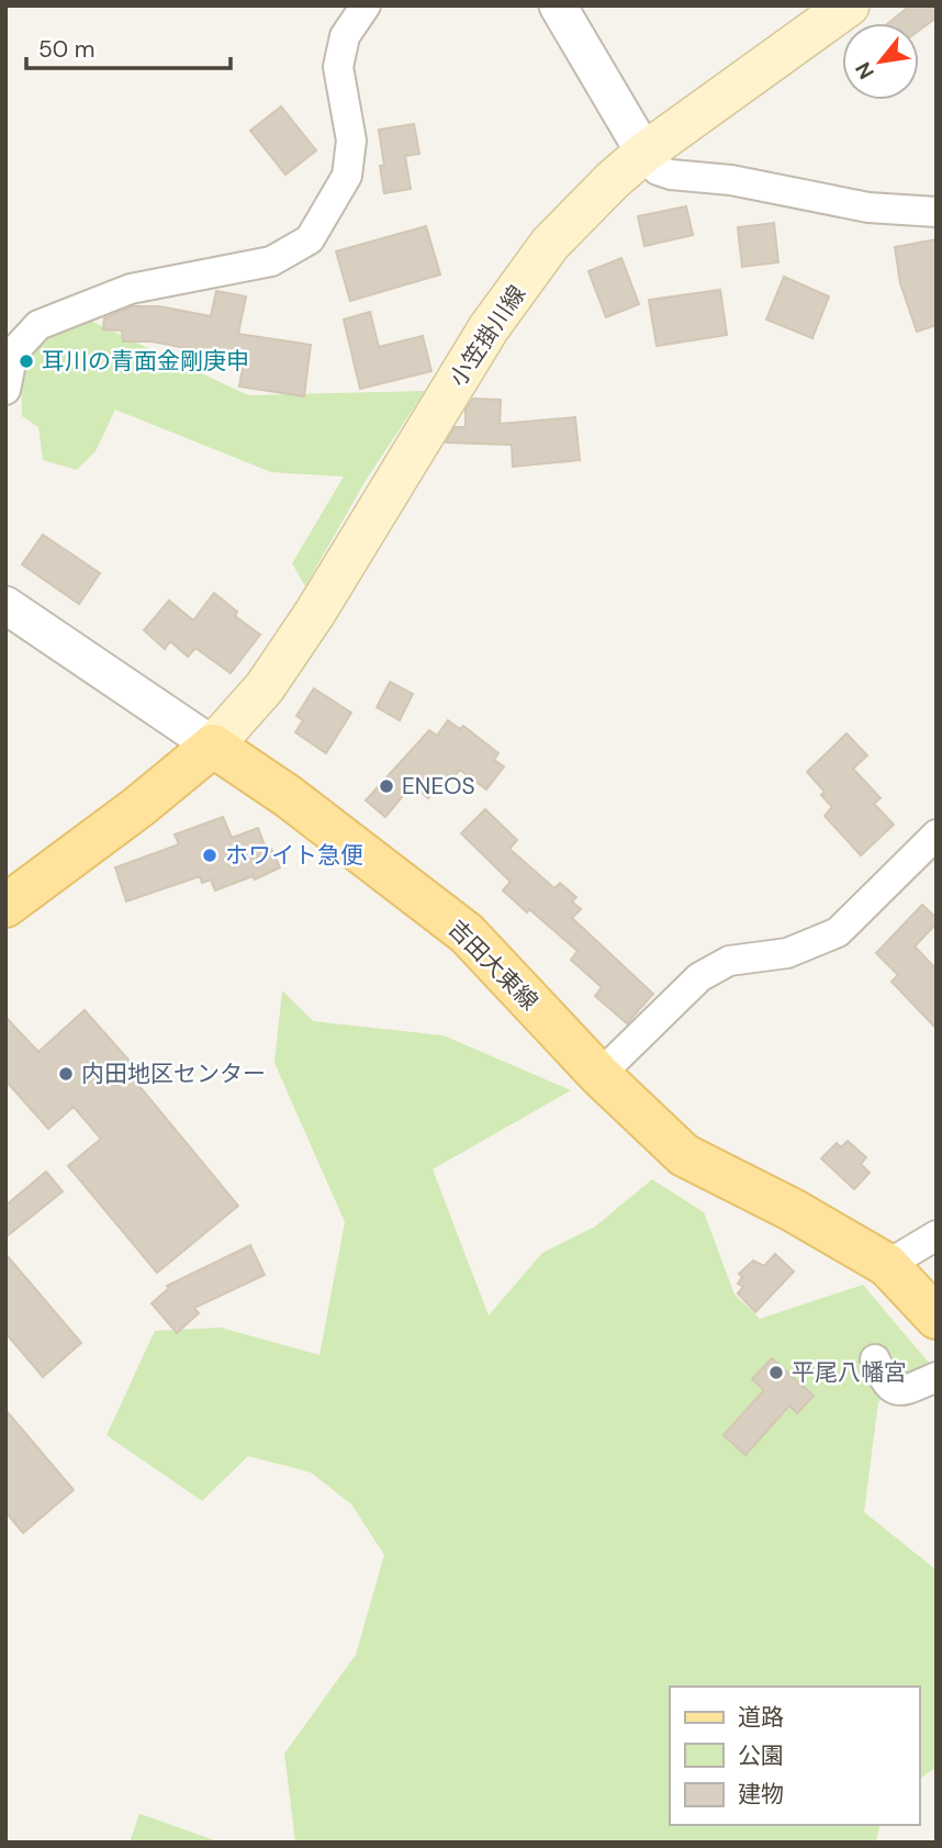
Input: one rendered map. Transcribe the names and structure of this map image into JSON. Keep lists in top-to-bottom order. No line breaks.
{"streets":{"main road":["小笠掛川線","吉田大東線"]},"crossings":[["小笠掛川線","吉田大東線"]],"places":["耳川の青面金剛庚申","ENEOS","ホワイト急便","内田地区センター","平尾八幡宮"],"legend":["道路","公園","建物"],"scale_bar":"50 m","north":"bottom left"}
